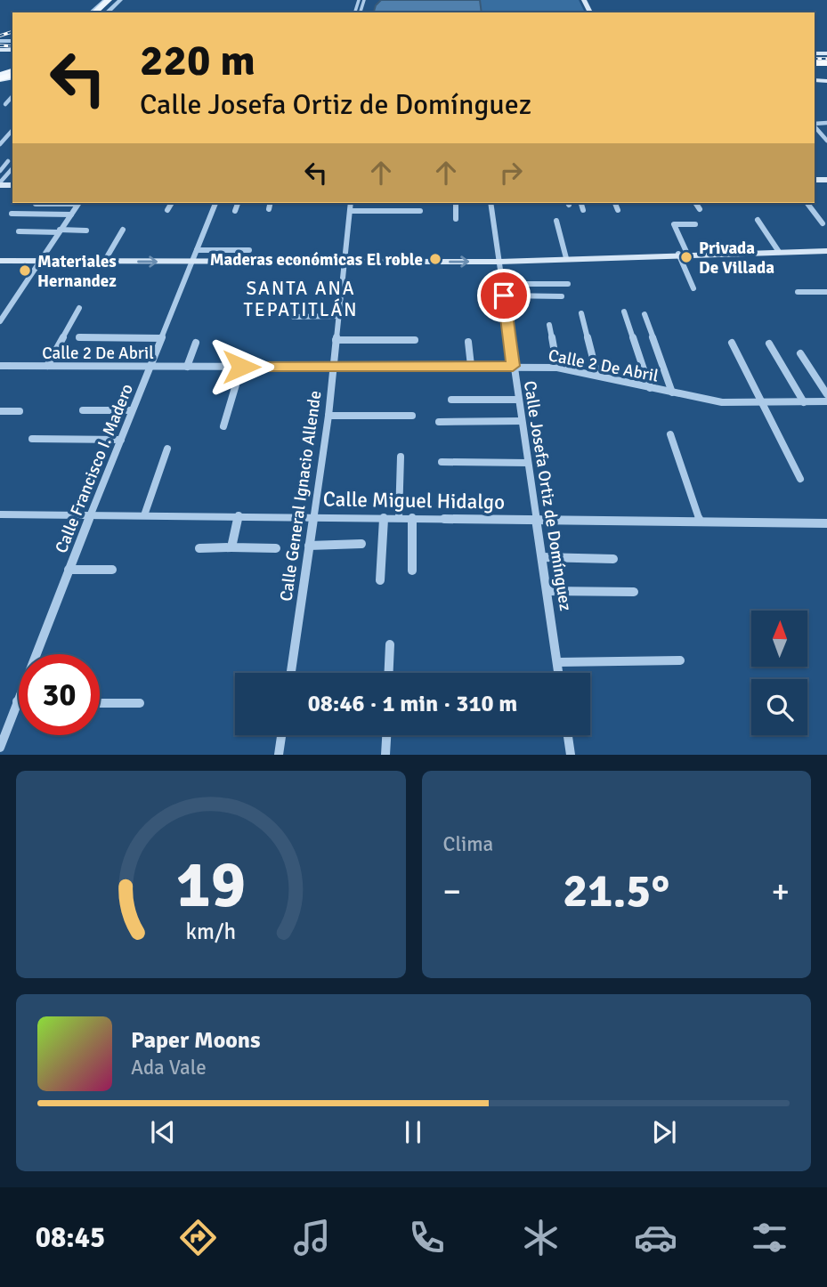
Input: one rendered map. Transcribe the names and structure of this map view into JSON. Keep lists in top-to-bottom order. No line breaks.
{"streets":{"street":["Calle 2 De Abril","Calle Francisco I. Madero","Calle General Ignacio Allende","Calle Josefa Ortiz de Domínguez","Calle Miguel Hidalgo"]},"crossings":[["Calle 2 De Abril","Calle Francisco I. Madero"],["Calle 2 De Abril","Calle General Ignacio Allende"],["Calle 2 De Abril","Calle Josefa Ortiz de Domínguez"],["Calle Francisco I. Madero","Calle Miguel Hidalgo"],["Calle General Ignacio Allende","Calle Miguel Hidalgo"],["Calle Josefa Ortiz de Domínguez","Calle Miguel Hidalgo"]],"districts":["SANTA ANA TEPATITLÁN"],"places":["Privada De Villada","Maderas económicas El roble","Materiales Hernandez"],"north":"top","page":{"turn":["220 m","Calle Josefa Ortiz de Domínguez"],"limit":"30","trip":"08:46 · 1 min · 310 m","tile":"Clima","heat":["−","21.5°","+"],"song":["Paper Moons","Ada Vale"],"tabs":"08:45","gauge":["19","km/h"]}}
